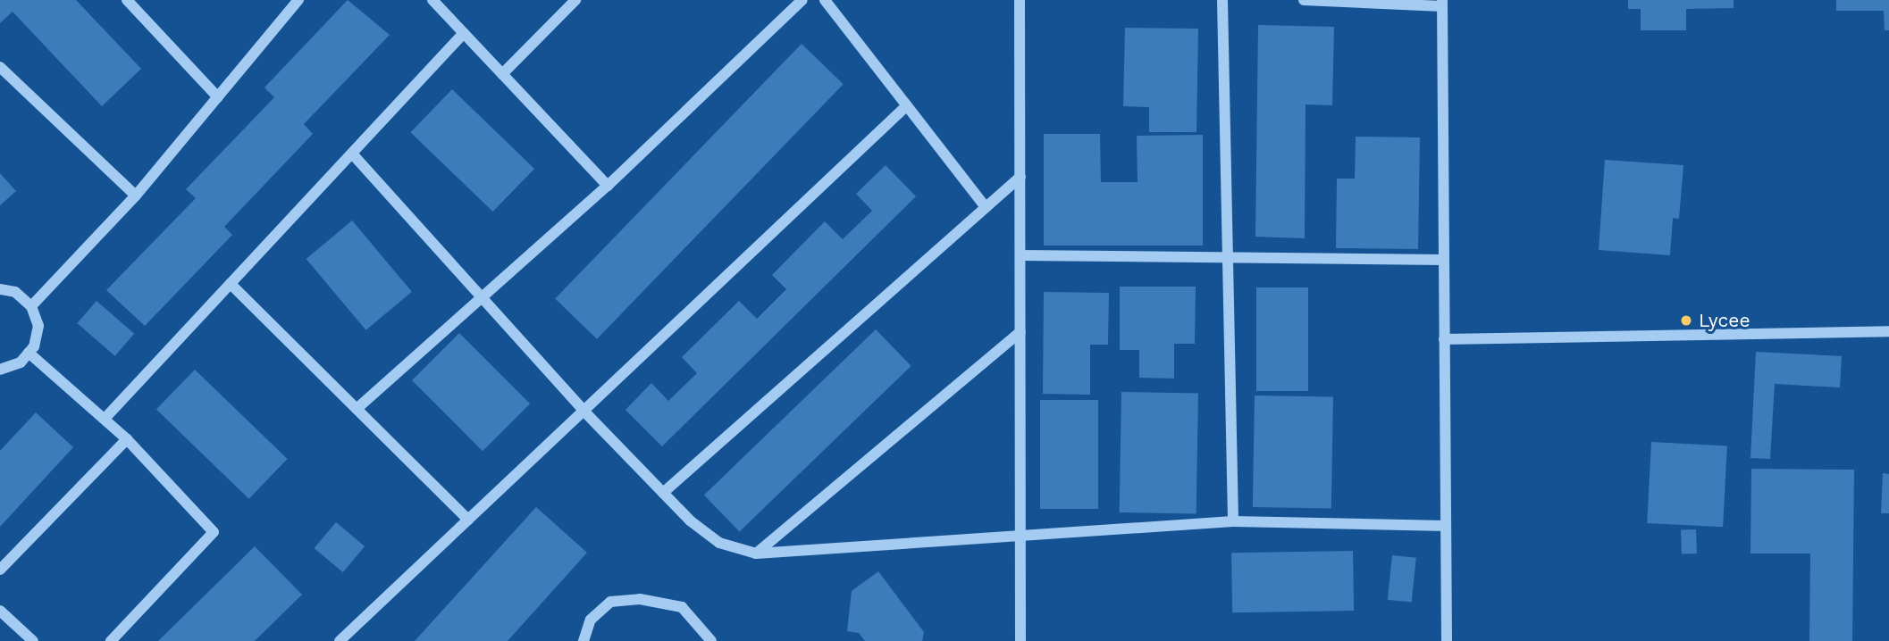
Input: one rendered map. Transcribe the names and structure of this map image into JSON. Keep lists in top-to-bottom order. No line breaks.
{"places":["Lycee"]}
